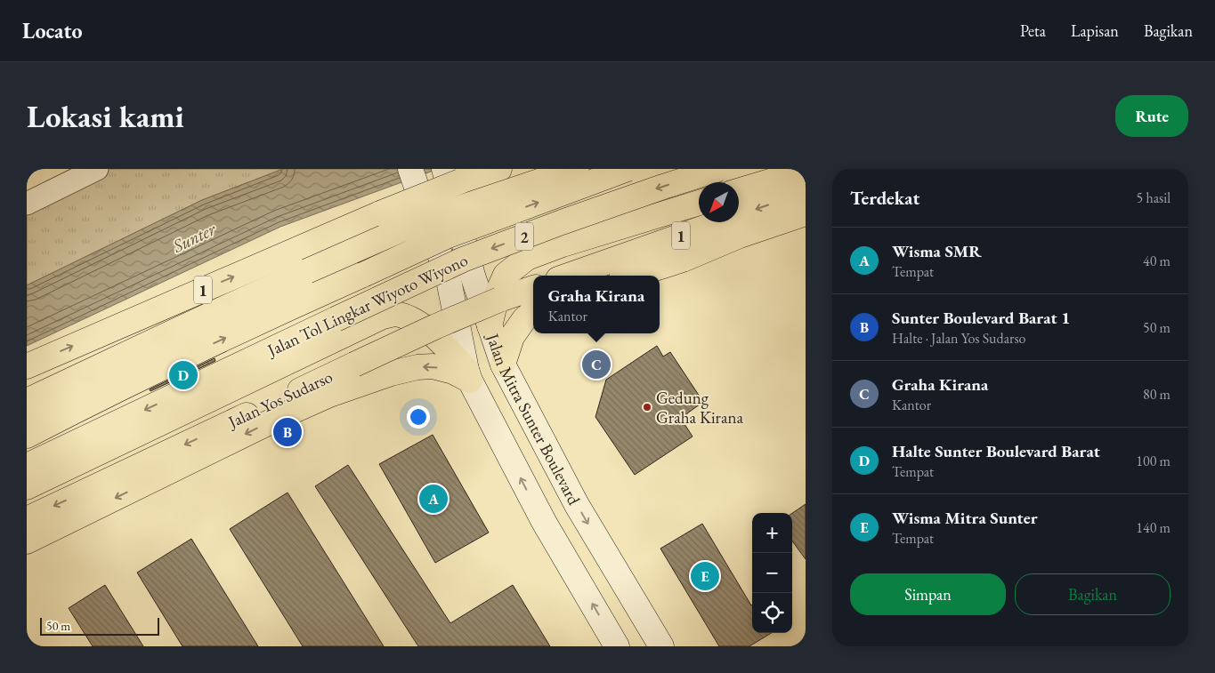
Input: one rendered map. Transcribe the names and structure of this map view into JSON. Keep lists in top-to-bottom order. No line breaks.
{"streets":{"highway":["1","2","Jalan Tol Lingkar Wiyoto Wiyono","Jalan Yos Sudarso"],"main road":["Jalan Mitra Sunter Boulevard"]},"water":["Sunter"],"places":["Gedung Graha Kirana"],"scale_bar":"50 m","north":"bottom left","page":{"header":"Locato","nav":["Peta","Lapisan","Bagikan"],"buttons":["Rute",["Simpan","Bagikan"]],"title":"Lokasi kami","heading":["Terdekat","5 hasil"],"list":[{"mark":"A","name":"Wisma SMR","note":"Tempat","value":"40 m"},{"mark":"B","name":"Sunter Boulevard Barat 1","note":"Halte · Jalan Yos Sudarso","value":"50 m"},{"mark":"C","name":"Graha Kirana","note":"Kantor","value":"80 m"},{"mark":"D","name":"Halte Sunter Boulevard Barat","note":"Tempat","value":"100 m"},{"mark":"E","name":"Wisma Mitra Sunter","note":"Tempat","value":"140 m"}],"popup":["Graha Kirana","Kantor"],"pins":["C","D","B","A","E"],"map_buttons":["+","−"],"scale":"50 m"}}
